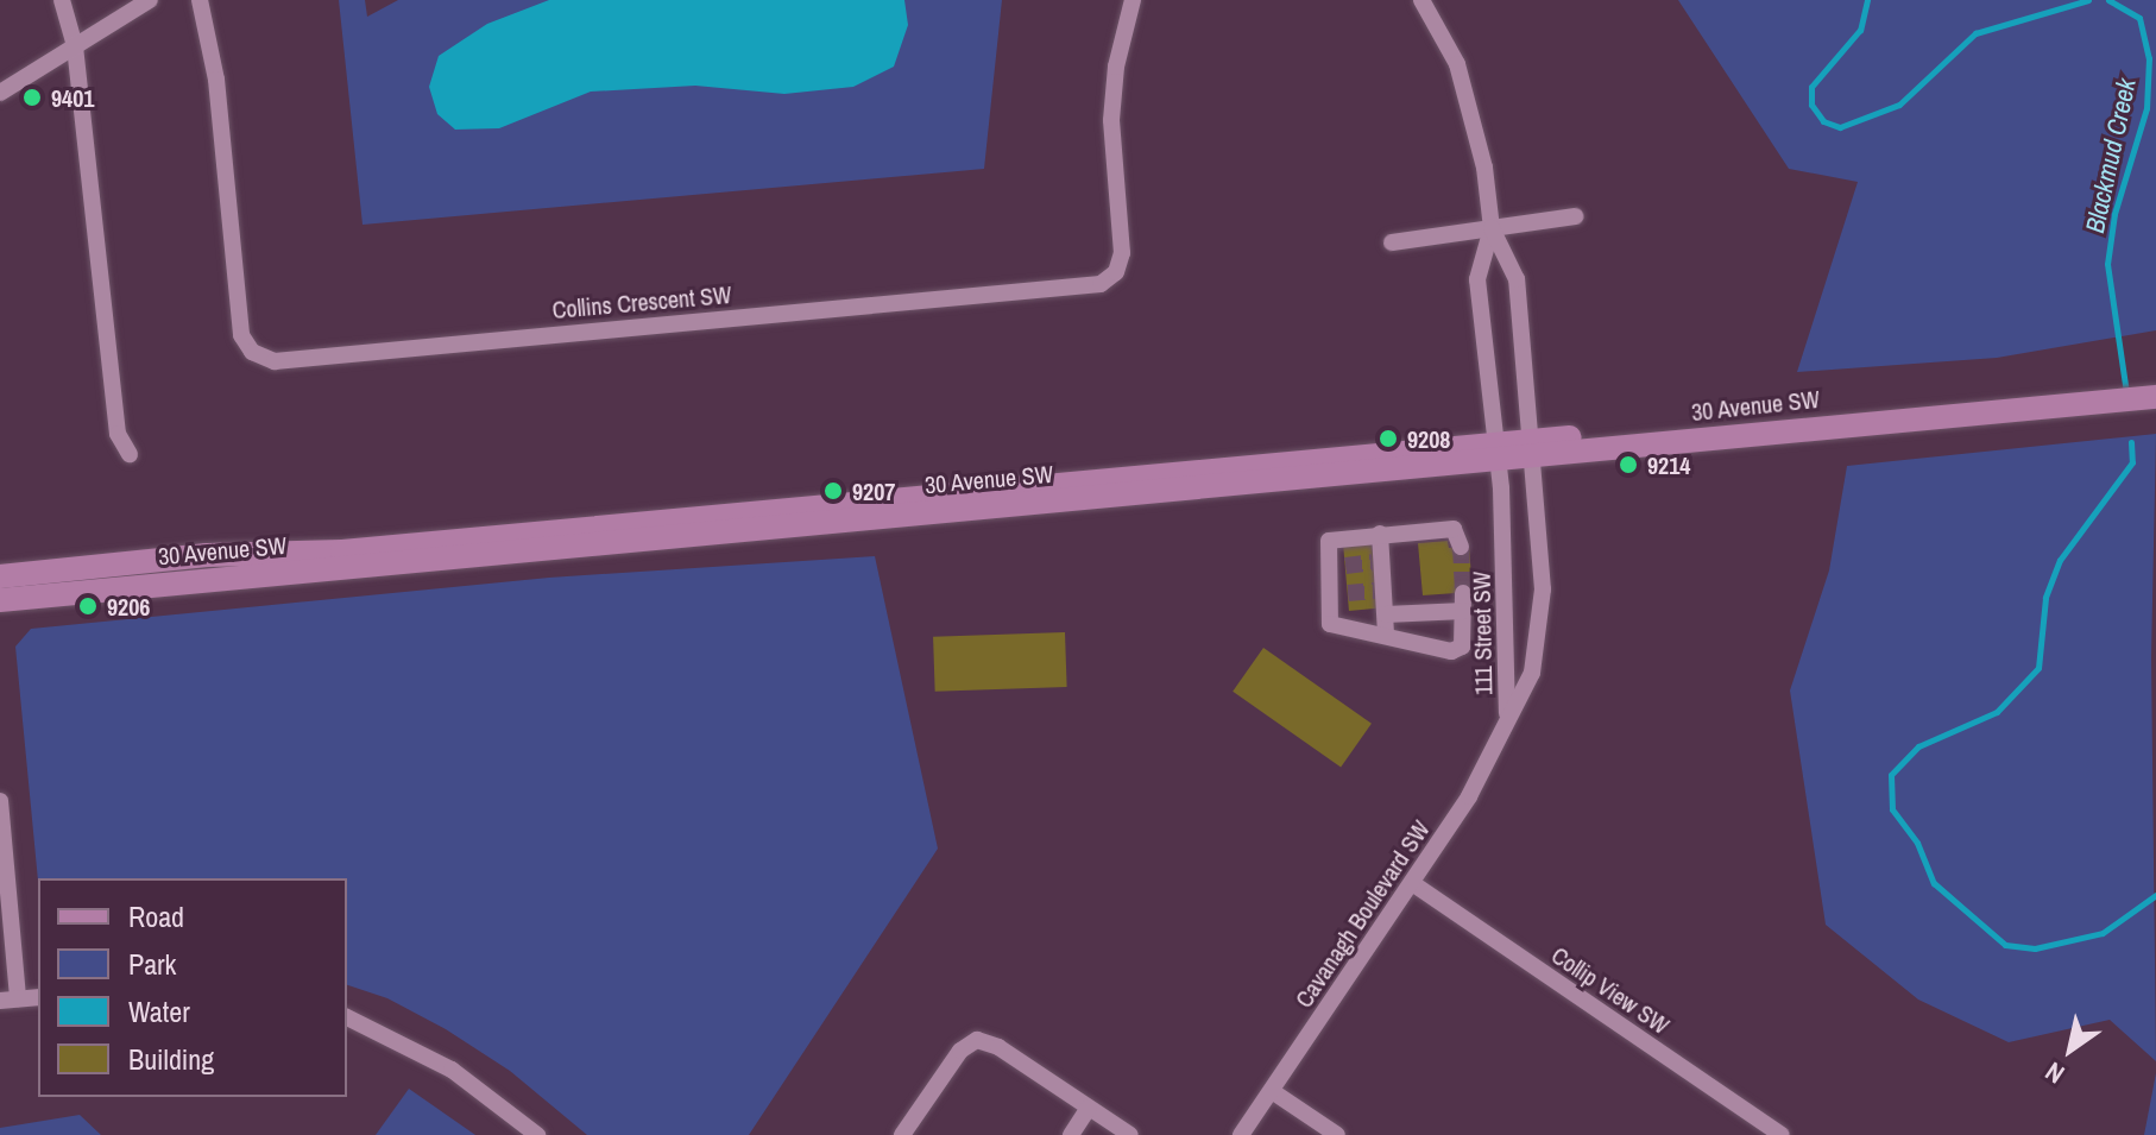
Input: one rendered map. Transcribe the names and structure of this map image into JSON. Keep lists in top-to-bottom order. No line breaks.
{"streets":{"main road":["30 Avenue SW"],"street":["Collins Crescent SW","111 Street SW","Cavanagh Boulevard SW","Collip View SW"]},"crossings":[["30 Avenue SW","111 Street SW"],["111 Street SW","Cavanagh Boulevard SW"],["Cavanagh Boulevard SW","Collip View SW"]],"water":["Blackmud Creek"],"places":["9401","9208","9214","9207","9206"],"legend":["Road","Park","Water","Building"],"north":"bottom left"}
